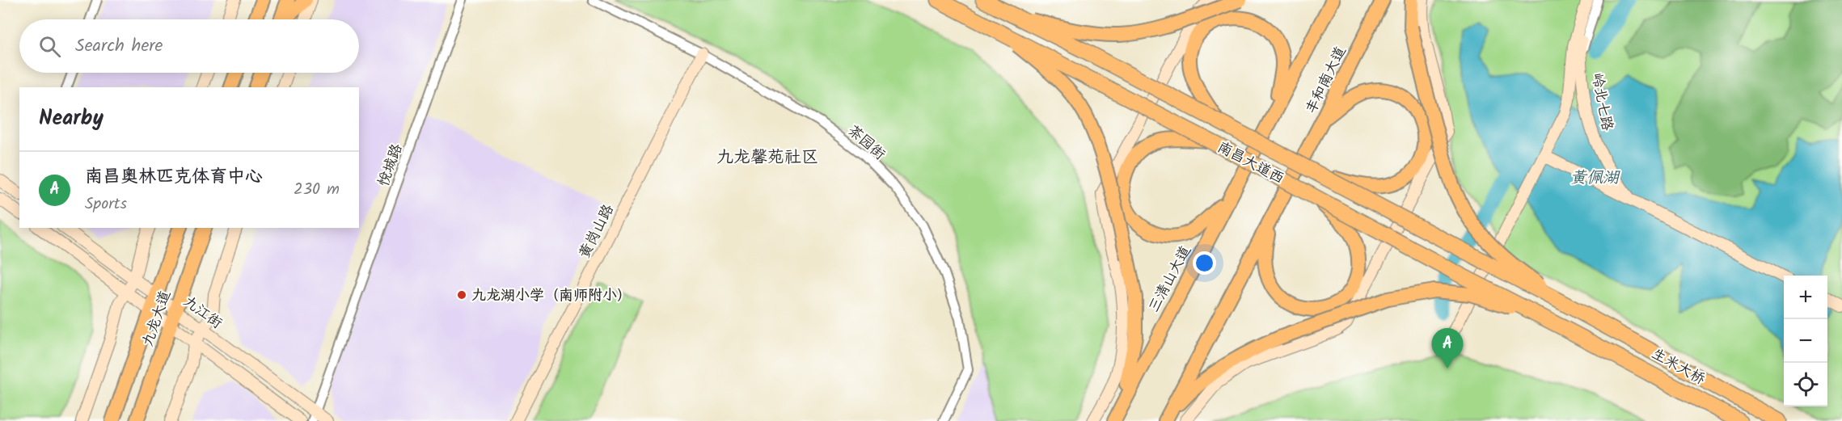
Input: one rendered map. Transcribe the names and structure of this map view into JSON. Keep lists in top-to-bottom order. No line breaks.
{"streets":{"highway":["南昌大道西","生米大桥"],"main road":["丰和南大道","三清山大道","九龙大道"],"street":["岭北七路","茶园街","悦城路","黄岗山路","九江街"]},"crossings":[["丰和南大道","三清山大道"],["茶园街","黄岗山路"],["南昌大道西","生米大桥"],["悦城路","九江街"],["九江街","九龙大道"]],"districts":["九龙馨苑社区"],"water":["黄佩湖"],"places":["九龙湖小学（南师附小）"],"page":{"search":"Search here","heading":"Nearby","list":[{"mark":"A","name":"南昌奥林匹克体育中心","note":"Sports","value":"230 m"}],"map_buttons":["+","−"],"pins":"A"}}
